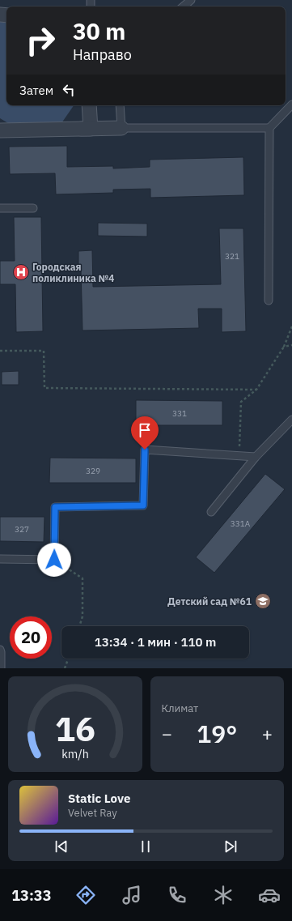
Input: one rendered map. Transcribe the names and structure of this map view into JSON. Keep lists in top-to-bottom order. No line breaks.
{"places":{"hospital":["Городская поликлиника №4"],"school or university":["Детский сад №61"]},"house_numbers":["321","331","329","331А","327"],"page":{"turn":["30 m","Направо"],"then":"Затем","limit":"20","trip":"13:34 · 1 мин · 110 m","tile":"Климат","heat":["−","19°","+"],"song":["Static Love","Velvet Ray"],"tabs":"13:33","gauge":["16","km/h"]}}
